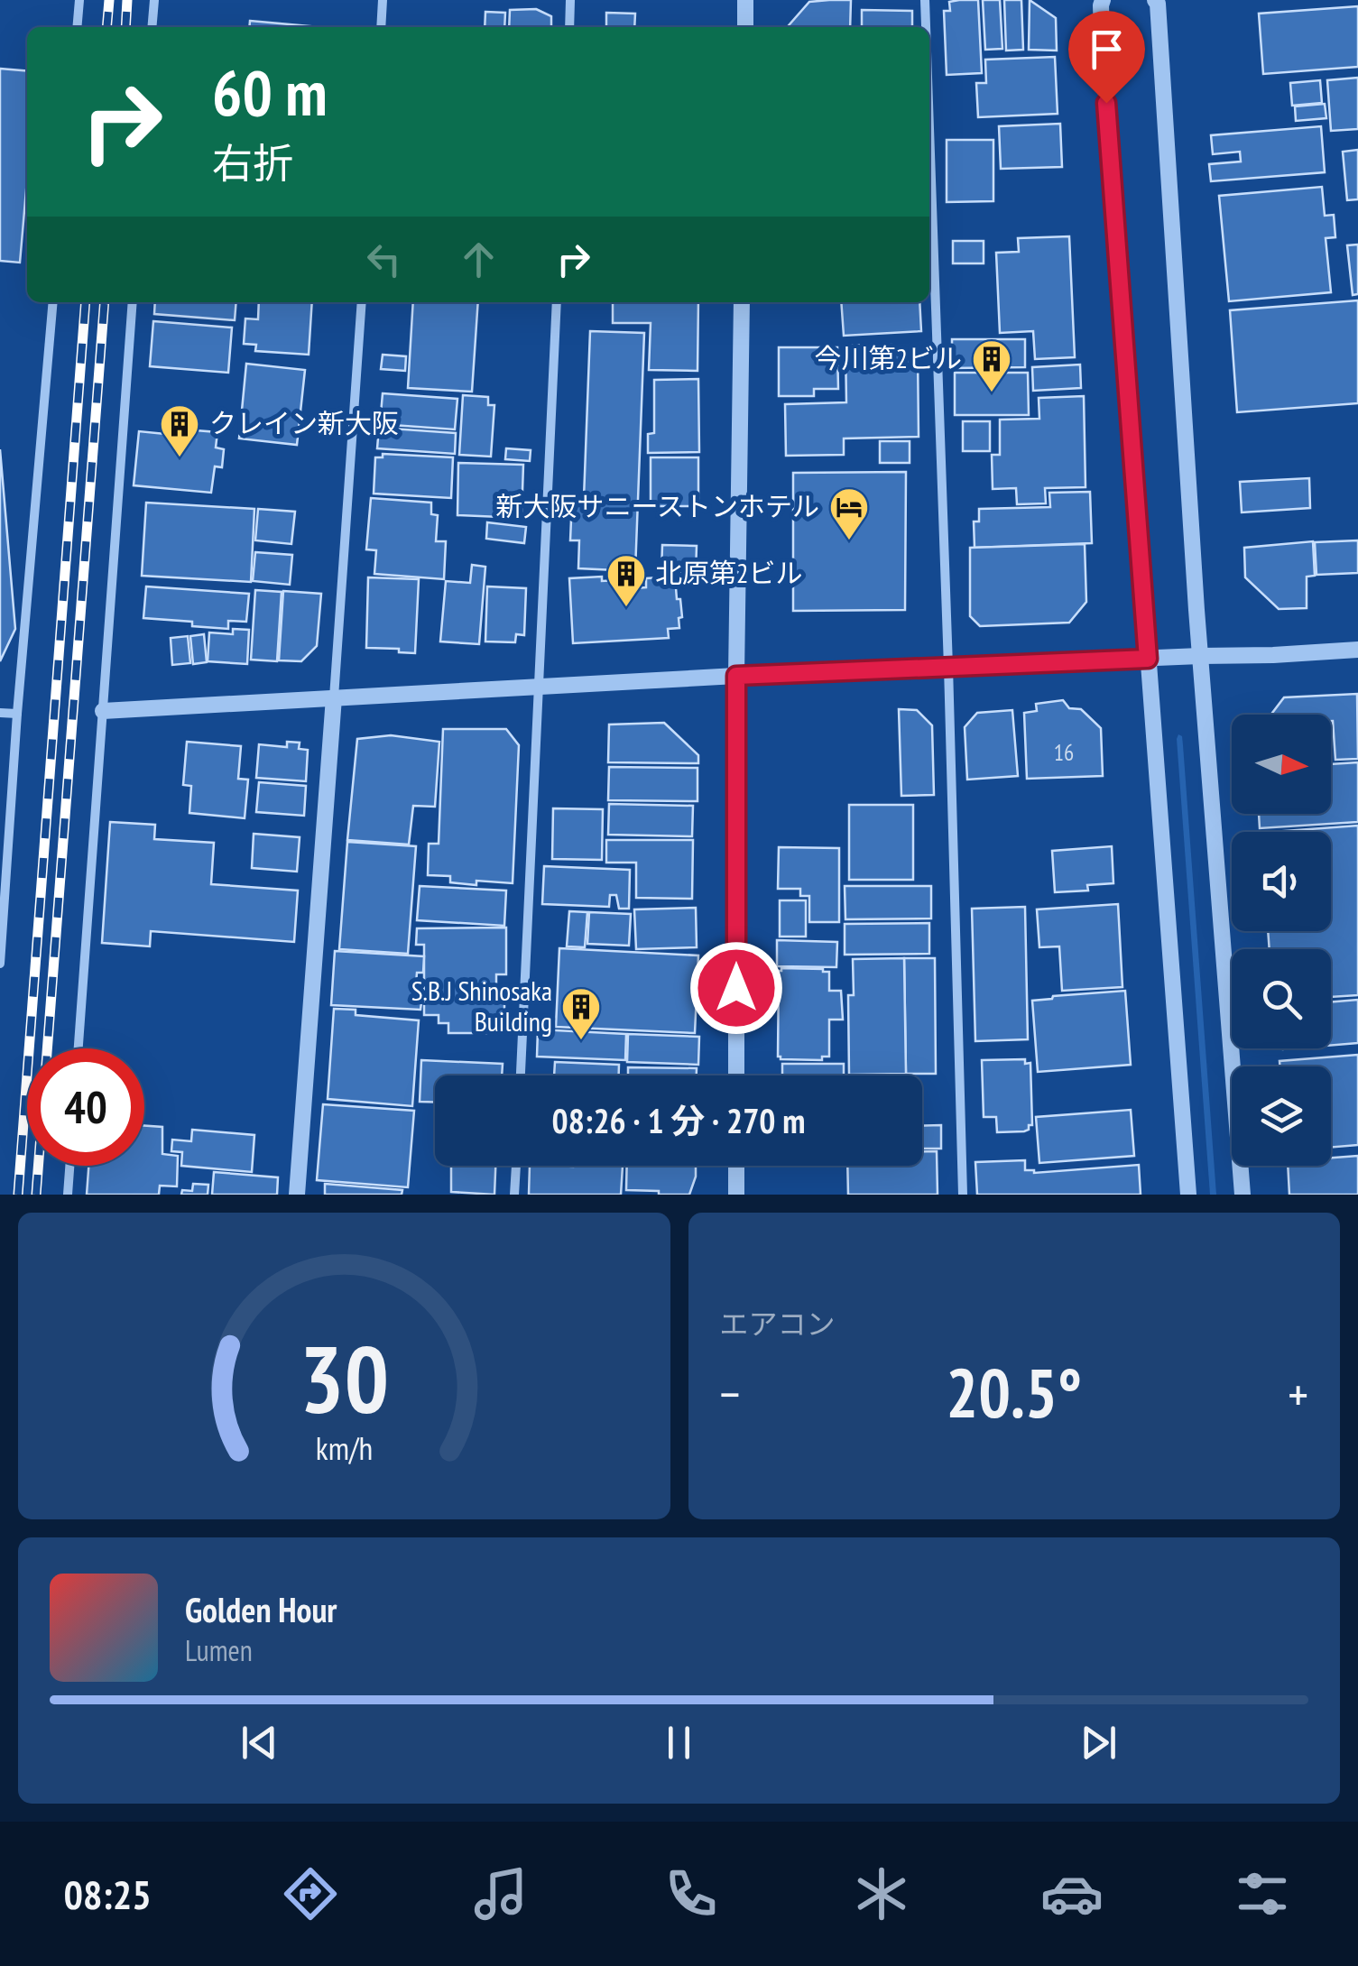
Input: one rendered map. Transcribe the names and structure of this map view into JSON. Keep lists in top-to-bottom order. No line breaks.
{"places":{"building":["今川第2ビル","クレイン新大阪","北原第2ビル","S.B.J Shinosaka Building"],"hotel":["新大阪サニーストンホテル"]},"house_numbers":["16"],"north":"right","page":{"turn":["60 m","右折"],"limit":"40","trip":"08:26 · 1 分 · 270 m","tile":"エアコン","heat":["−","20.5°","+"],"song":["Golden Hour","Lumen"],"tabs":"08:25","gauge":["30","km/h"]}}
